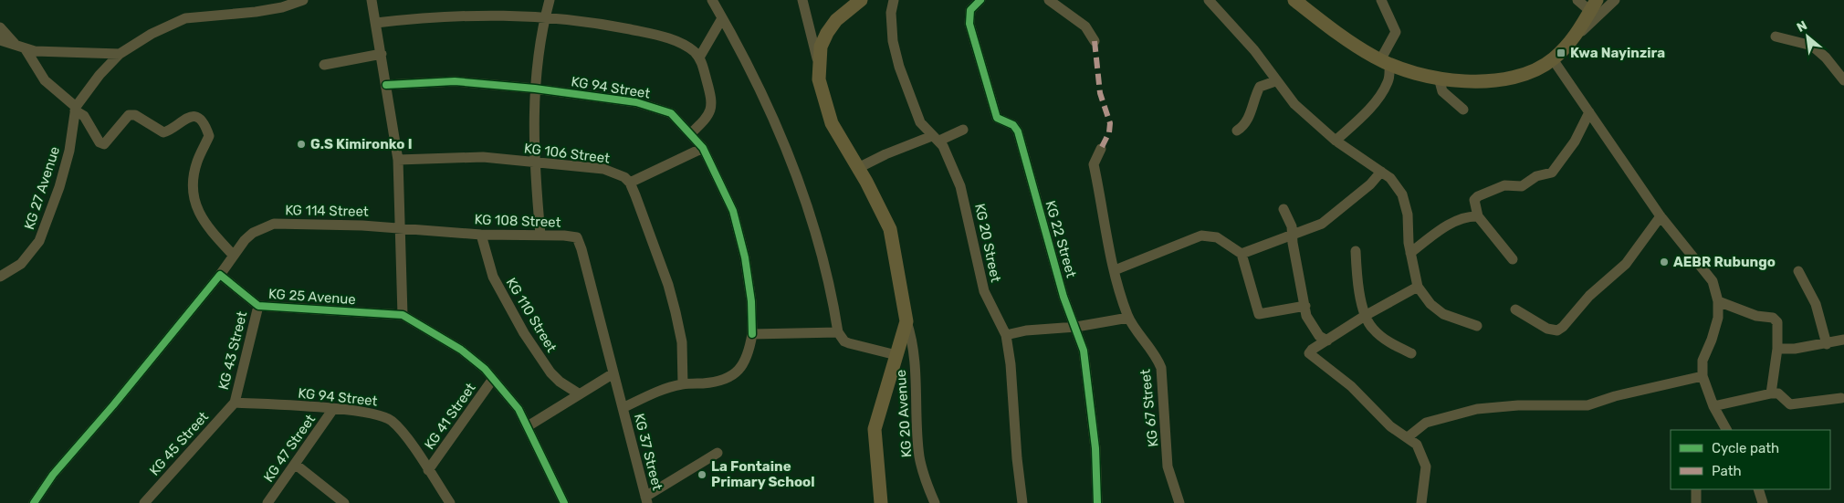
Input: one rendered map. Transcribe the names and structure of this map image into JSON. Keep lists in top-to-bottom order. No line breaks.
{"streets":{"street":["KG 94 Street","KG 106 Street","KG 27 Avenue","KG 114 Street","KG 108 Street","KG 22 Street","KG 20 Street","KG 25 Avenue","KG 110 Street","KG 43 Street","KG 67 Street","KG 20 Avenue","KG 41 Street","KG 45 Street","KG 47 Street","KG 37 Street"]},"crossings":[["KG 94 Street","KG 43 Street"],["KG 94 Street","KG 41 Street"],["KG 94 Street","KG 45 Street"],["KG 94 Street","KG 47 Street"],["KG 114 Street","KG 108 Street"],["KG 114 Street","KG 25 Avenue"],["KG 108 Street","KG 110 Street"],["KG 25 Avenue","KG 43 Street"],["KG 25 Avenue","KG 41 Street"],["KG 43 Street","KG 45 Street"]],"places":{"transit":["Kwa Nayinzira"],"other":["G.S Kimironko I","AEBR Rubungo","La Fontaine Primary School"]},"legend":["Cycle path","Path"],"north":"top left"}
